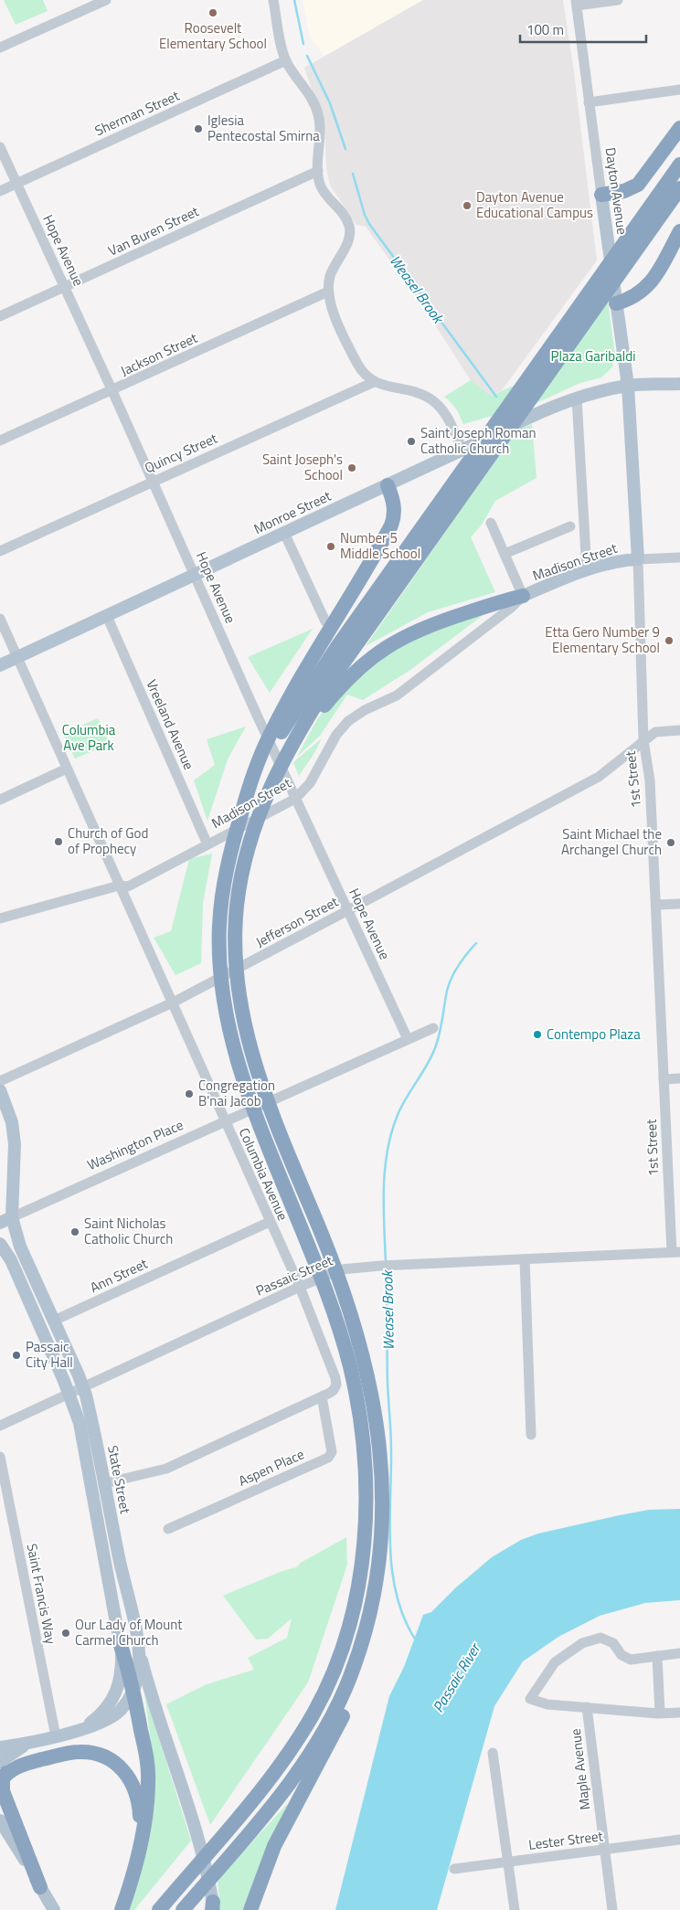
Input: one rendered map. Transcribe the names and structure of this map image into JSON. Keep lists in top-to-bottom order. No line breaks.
{"streets":{"main road":["Dayton Avenue","Monroe Street","Madison Street","1st Street","State Street"],"street":["Sherman Street","Van Buren Street","Hope Avenue","Jackson Street","Quincy Street","Vreeland Avenue","Jefferson Street","Washington Place","Columbia Avenue","Ann Street","Passaic Street","Aspen Place","Saint Francis Way","Maple Avenue","Lester Street"]},"crossings":[["Sherman Street","Hope Avenue"],["Dayton Avenue","Monroe Street"],["Dayton Avenue","1st Street"],["Van Buren Street","Hope Avenue"],["Hope Avenue","Jackson Street"],["Hope Avenue","Quincy Street"],["Hope Avenue","Monroe Street"],["Hope Avenue","Madison Street"],["Hope Avenue","Jefferson Street"],["Hope Avenue","Washington Place"],["Monroe Street","Vreeland Avenue"],["Monroe Street","1st Street"],["Monroe Street","Columbia Avenue"],["Madison Street","Vreeland Avenue"],["Madison Street","1st Street"],["Madison Street","Columbia Avenue"],["1st Street","Jefferson Street"],["1st Street","Passaic Street"],["Jefferson Street","Columbia Avenue"],["Washington Place","Columbia Avenue"],["Washington Place","State Street"],["Columbia Avenue","Ann Street"],["Columbia Avenue","Passaic Street"],["Columbia Avenue","Aspen Place"],["Columbia Avenue","State Street"],["Ann Street","State Street"],["Passaic Street","State Street"],["State Street","Saint Francis Way"],["Maple Avenue","Lester Street"]],"water":["Weasel Brook","Passaic River"],"parks":["Plaza Garibaldi","Columbia Ave Park"],"places":["Roosevelt Elementary School","Iglesia Pentecostal Smirna","Dayton Avenue Educational Campus","Saint Joseph Roman Catholic Church","Saint Joseph's School","Number 5 Middle School","Etta Gero Number 9 Elementary School","Church of God of Prophecy","Saint Michael the Archangel Church","Contempo Plaza","Congregation B'nai Jacob","Saint Nicholas Catholic Church","Passaic City Hall","Our Lady of Mount Carmel Church"],"scale_bar":"100 m"}
